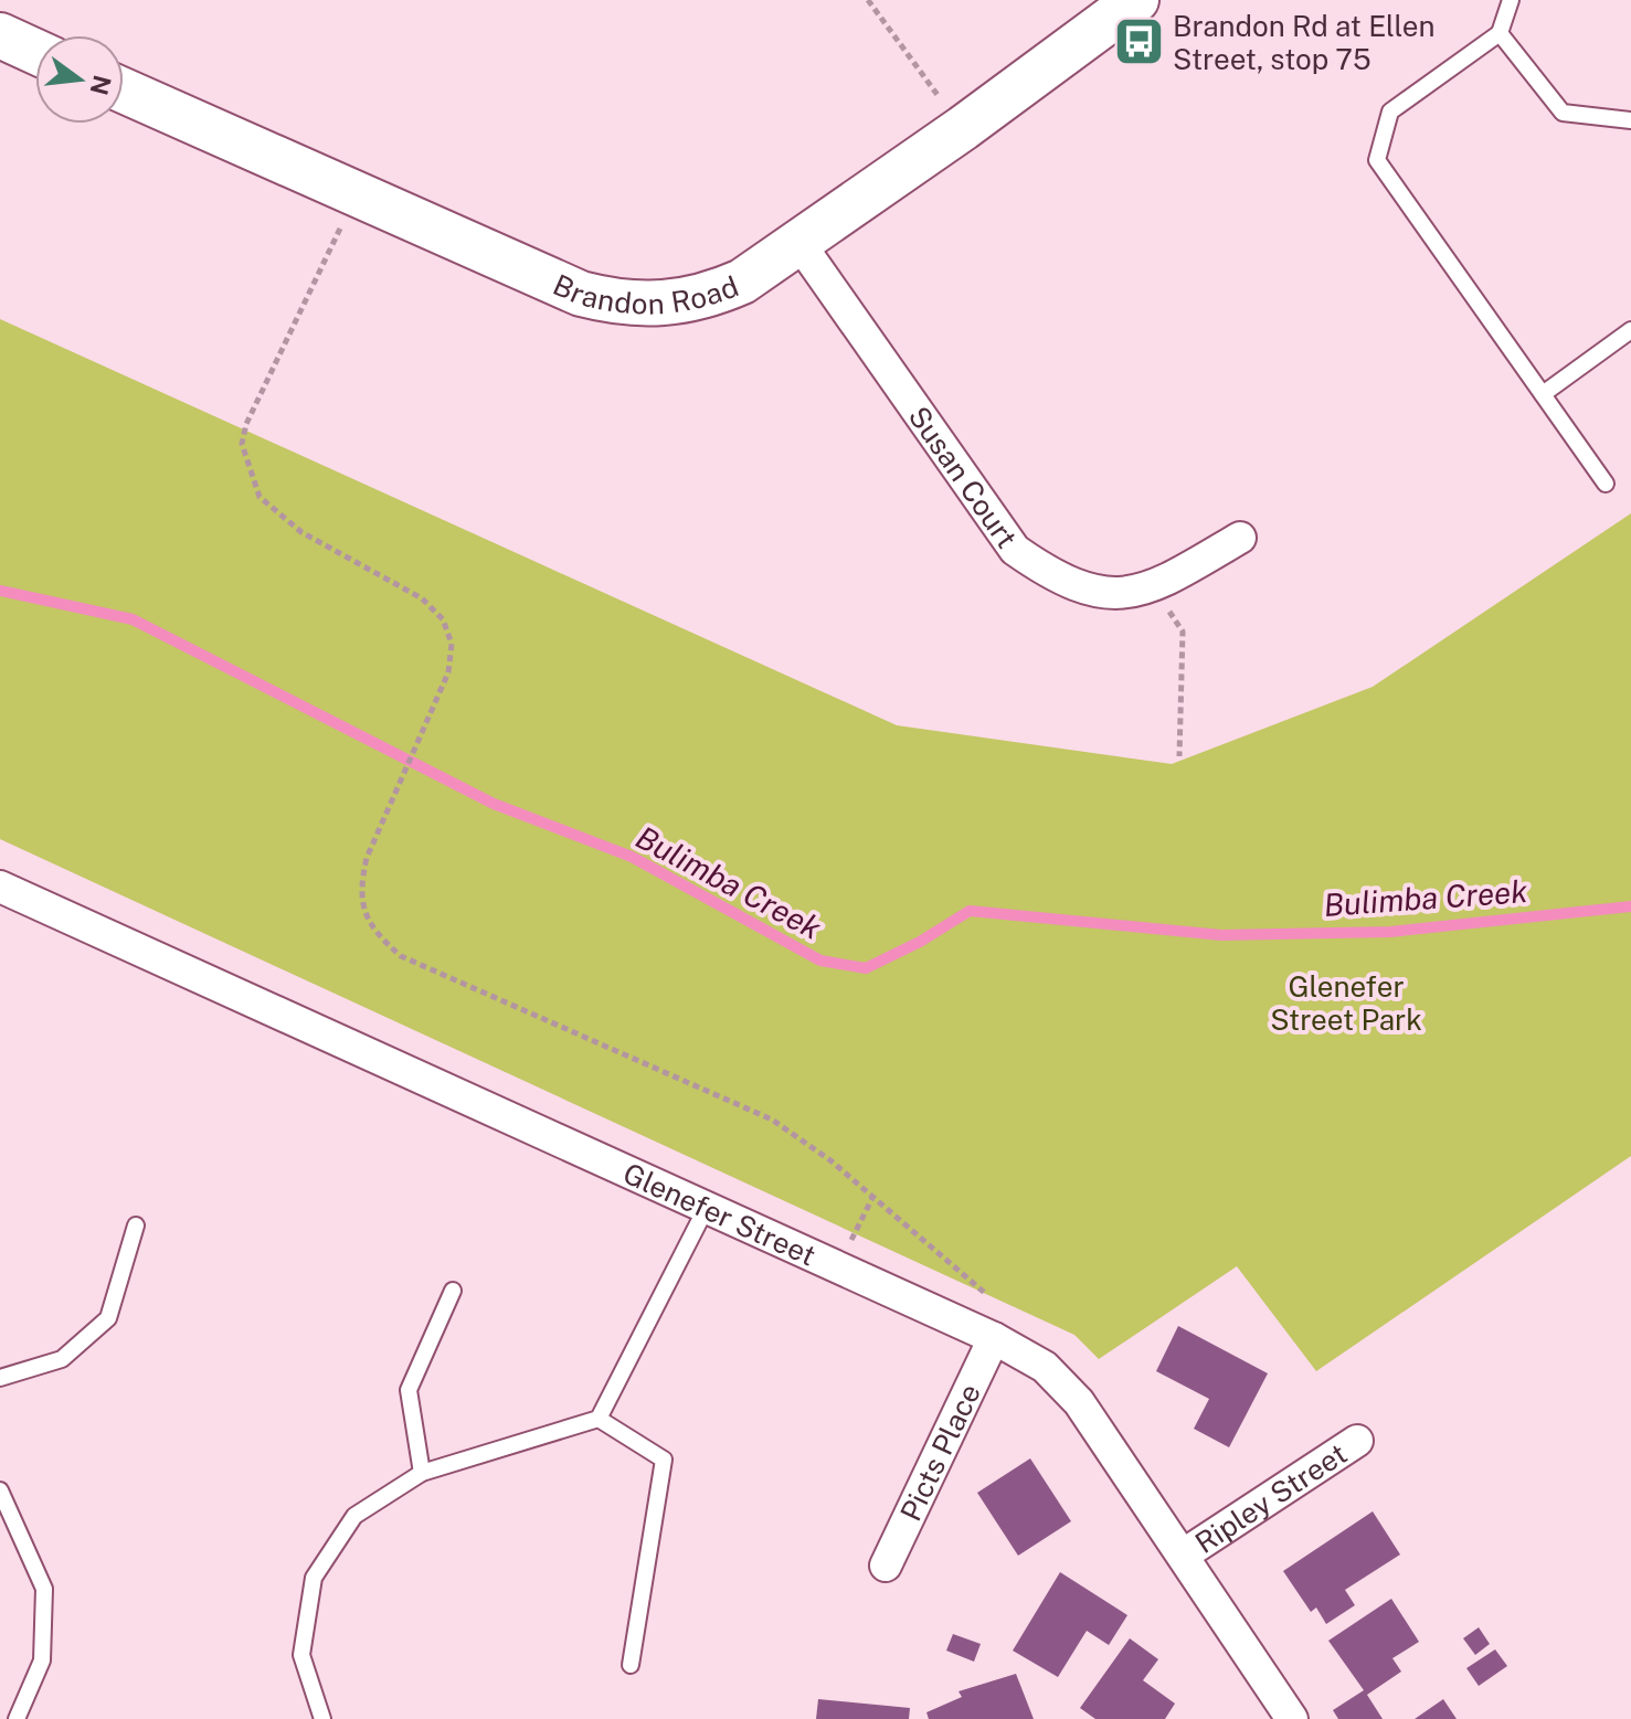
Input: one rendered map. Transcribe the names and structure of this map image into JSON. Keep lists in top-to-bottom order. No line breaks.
{"streets":{"street":["Brandon Road","Susan Court","Glenefer Street","Picts Place","Ripley Street"]},"crossings":[["Brandon Road","Susan Court"],["Glenefer Street","Picts Place"],["Glenefer Street","Ripley Street"]],"water":["Bulimba Creek"],"parks":["Glenefer Street Park"],"places":{"bus stop":["Brandon Rd at Ellen Street, stop 75"]},"north":"right"}
